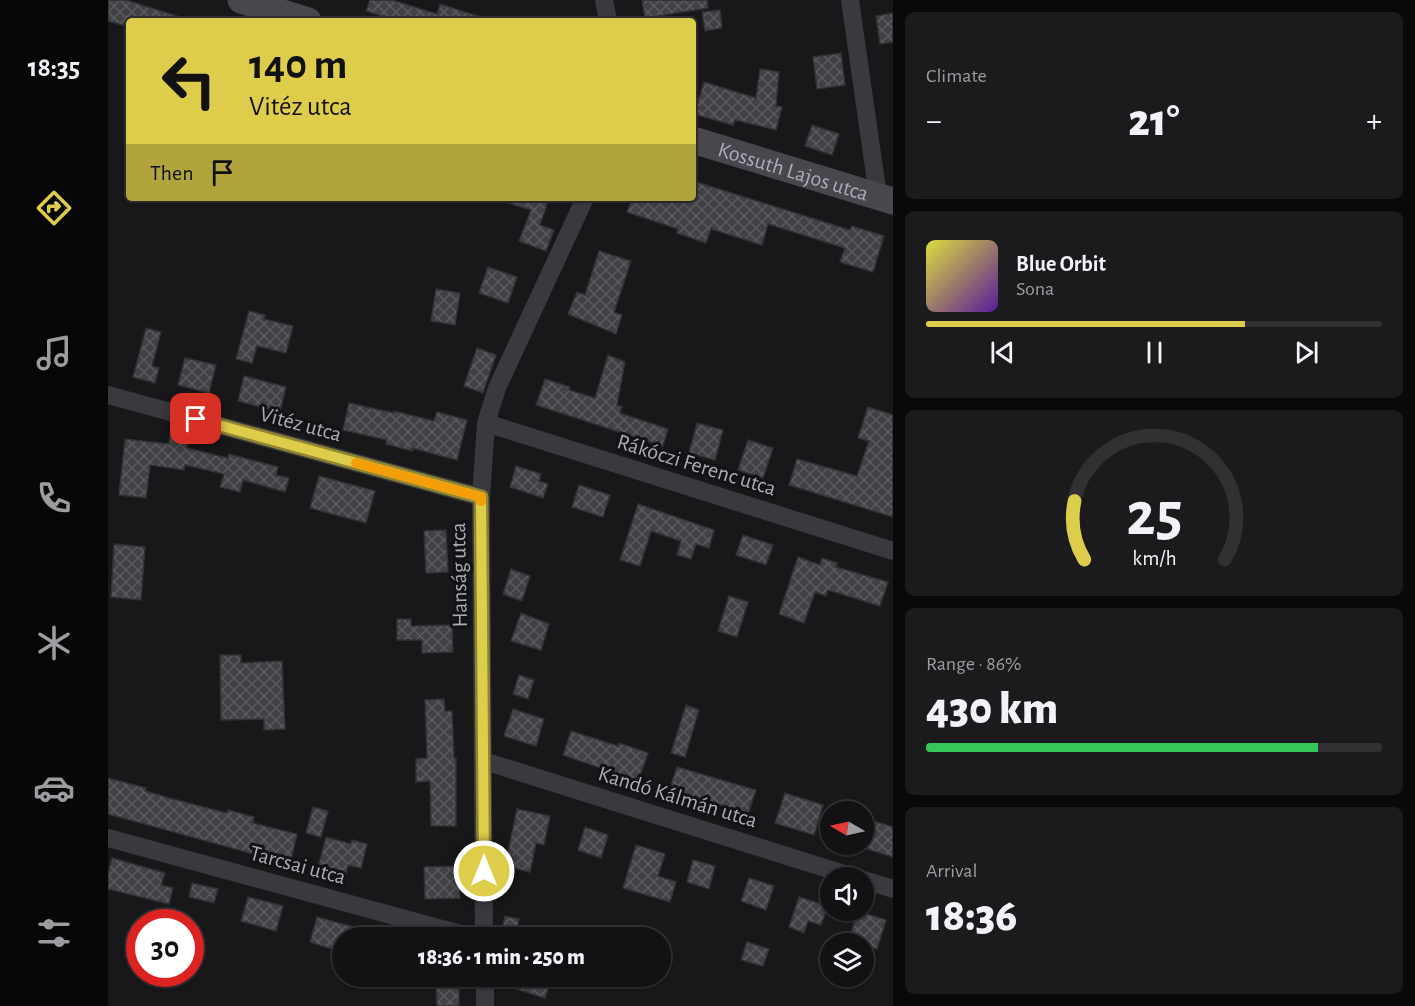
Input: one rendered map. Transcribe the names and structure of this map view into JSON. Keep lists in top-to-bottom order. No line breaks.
{"streets":{"main road":["Kossuth Lajos utca"],"street":["Vitéz utca","Rákóczi Ferenc utca","Hanság utca","Kandó Kálmán utca","Tarcsai utca"]},"crossings":[["Vitéz utca","Hanság utca"],["Rákóczi Ferenc utca","Hanság utca"],["Hanság utca","Kandó Kálmán utca"]],"north":"left","page":{"tabs":"18:35","tile":["Climate",["Range · 86%","430 km"],["Arrival","18:36"]],"turn":["140 m","Vitéz utca"],"heat":["−","21°","+"],"then":"Then","song":["Blue Orbit","Sona"],"limit":"30","trip":"18:36 · 1 min · 250 m","gauge":["25","km/h"]}}
